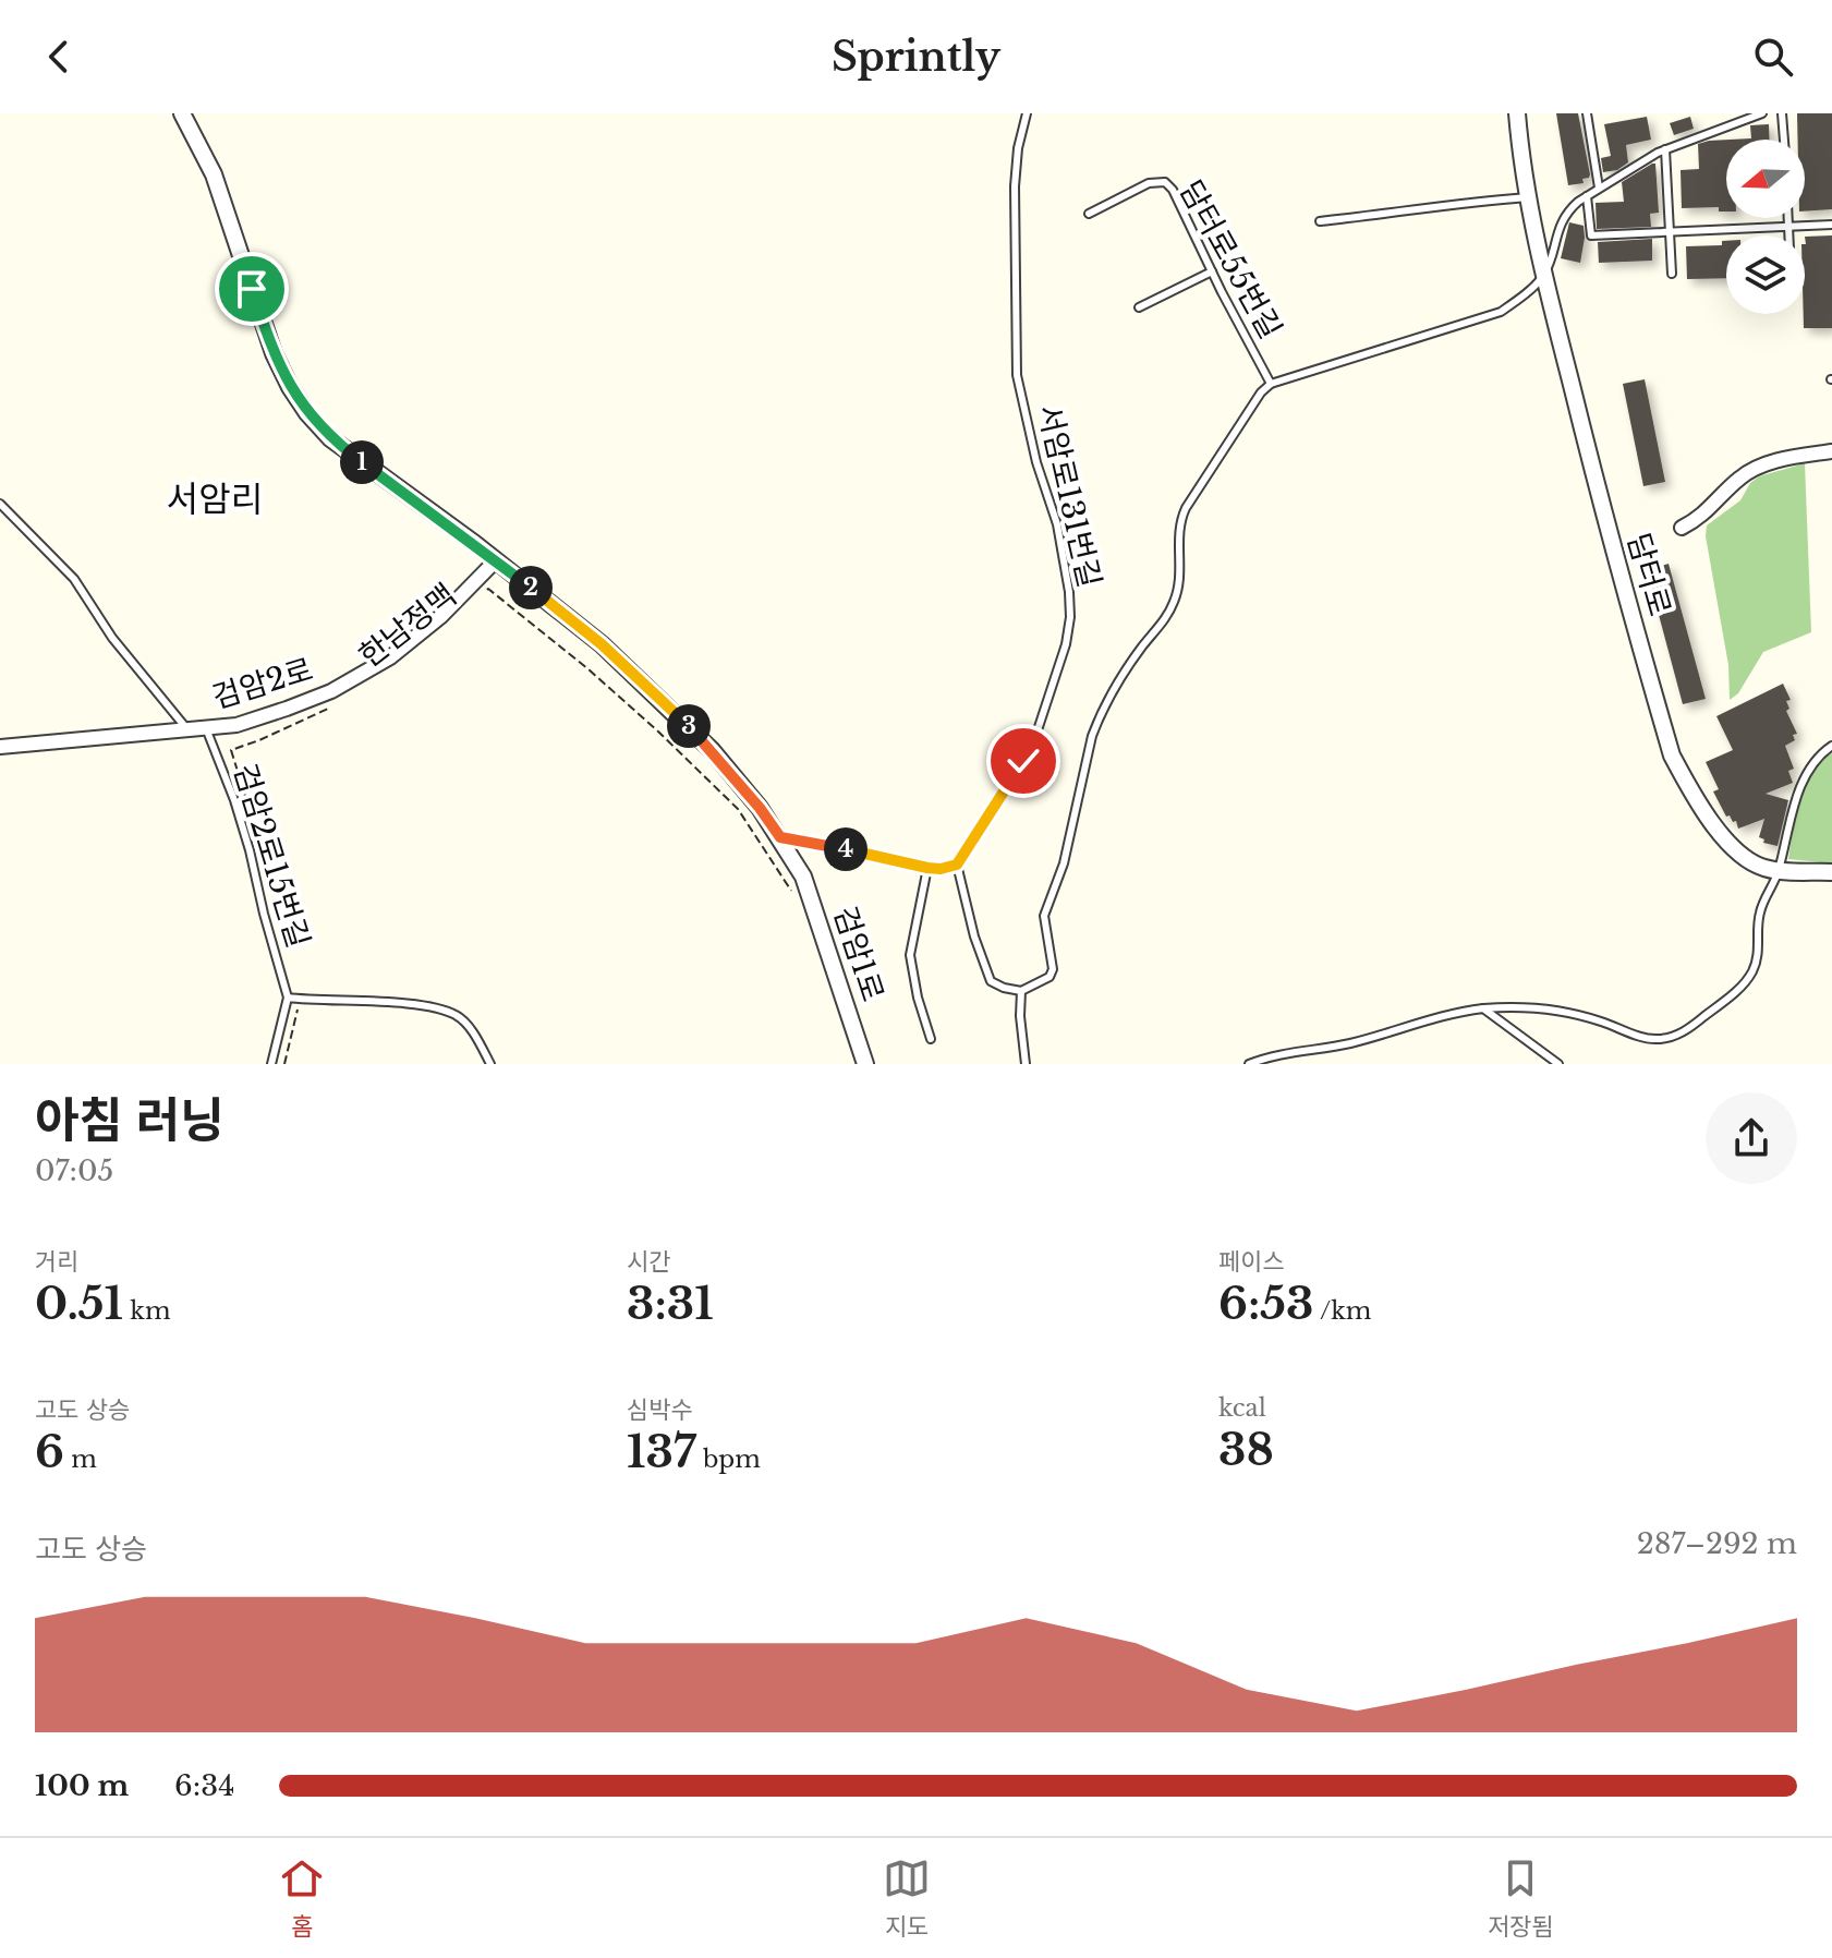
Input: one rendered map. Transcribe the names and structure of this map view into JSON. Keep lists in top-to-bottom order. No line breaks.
{"streets":{"street":["담터로","검암2로","검암1로"],"lane":["담터로55번길","서암로131번길","검암2로15번길"],"path":["한남정맥"]},"crossings":[["담터로55번길","담터로"],["검암2로","검암2로15번길"],["검암2로","검암1로"]],"districts":["서암리"],"north":"left","page":{"header":"Sprintly","pins":["1","2","3","4"],"heading":["아침 러닝","07:05"],"stats":[["거리","0.51 km"],["시간","3:31"],["페이스","6:53 /km"],["고도 상승","6 m"],["심박수","137 bpm"],["kcal","38"]],"chart":["고도 상승","287–292 m"],"list":[{"name":"100 m","note":"6:34"}],"tabs":["홈","지도","저장됨"]}}
